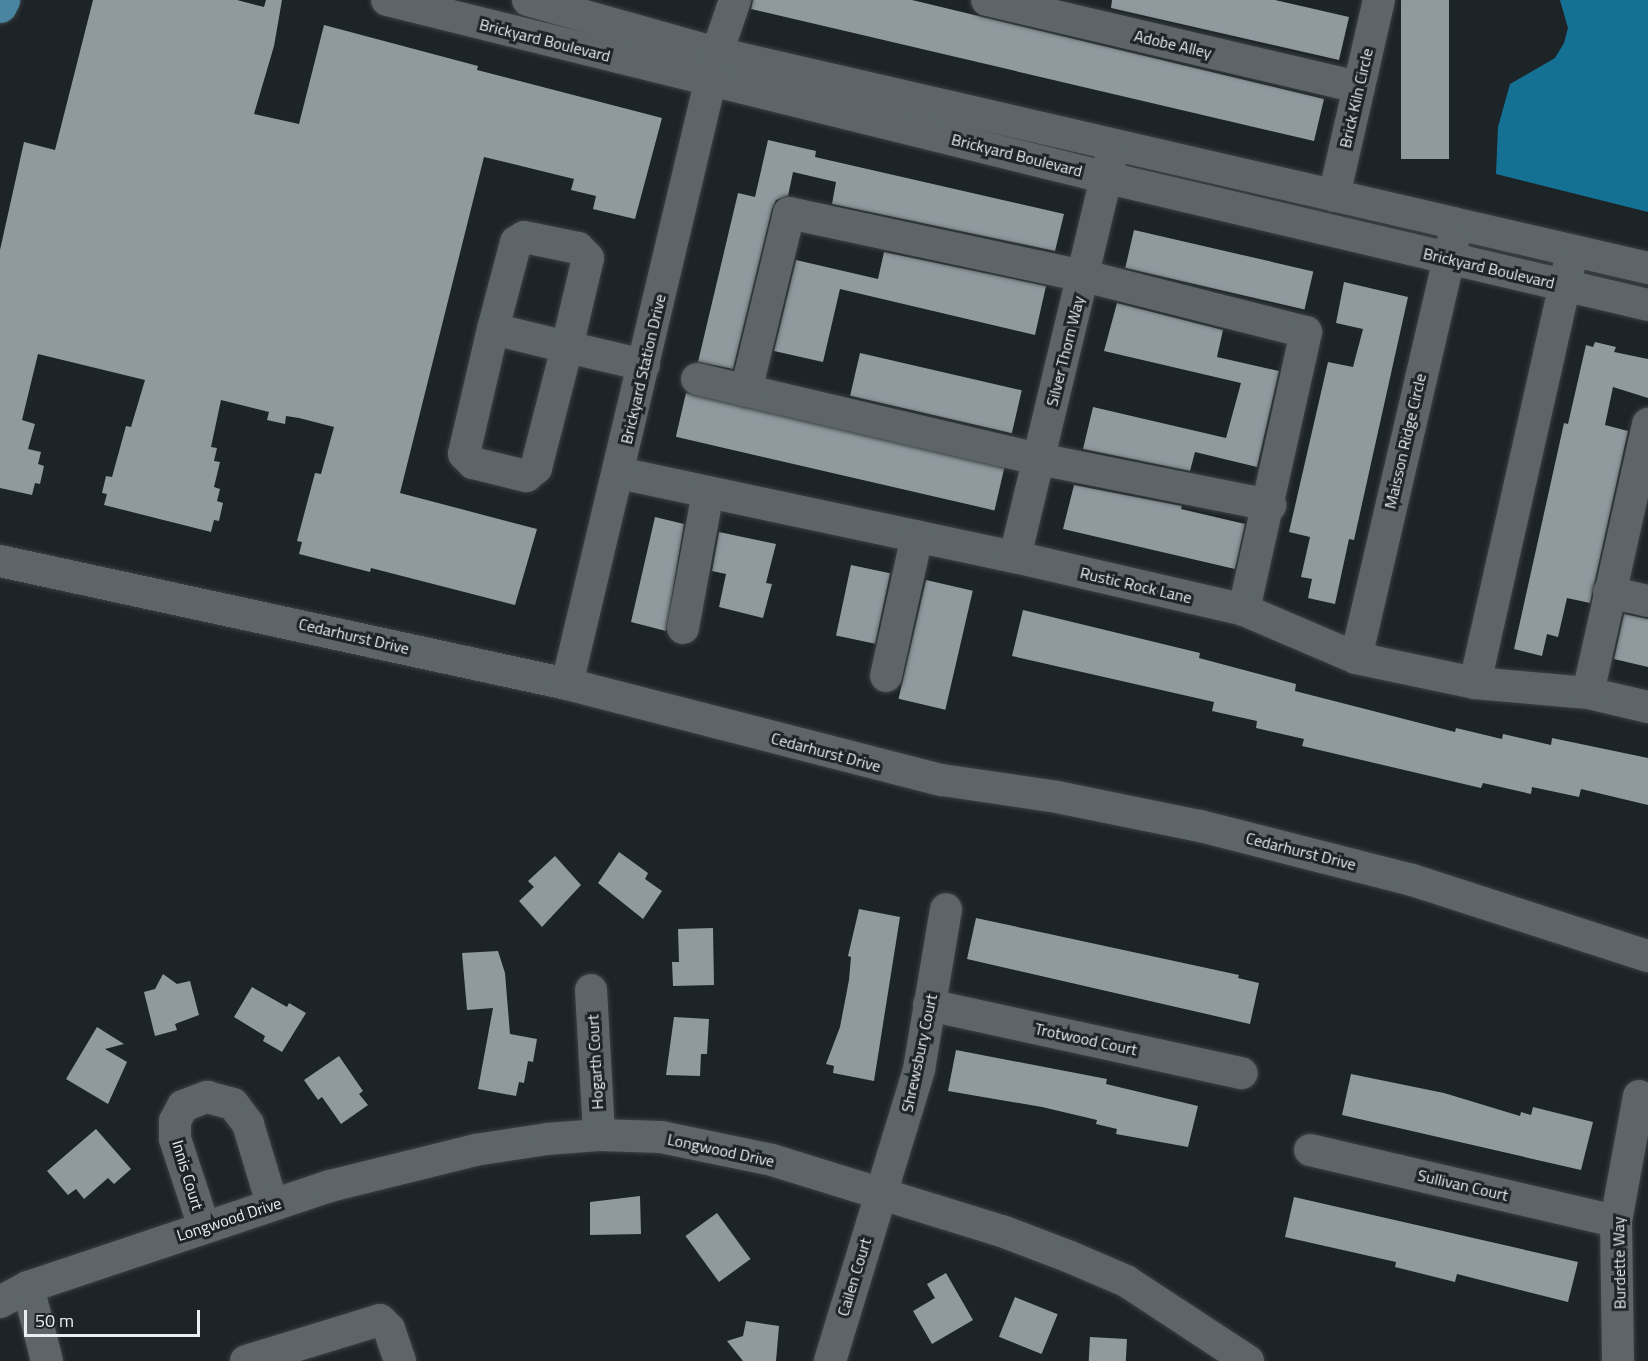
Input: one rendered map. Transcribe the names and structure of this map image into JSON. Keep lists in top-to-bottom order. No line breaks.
{"streets":{"street":["Brickyard Boulevard","Adobe Alley","Brick Kiln Circle","Silver Thorn Way","Brickyard Station Drive","Maisson Ridge Circle","Rustic Rock Lane","Cedarhurst Drive","Trotwood Court","Shrewsbury Court","Hogarth Court","Longwood Drive","Innis Court","Sullivan Court","Burdette Way","Cailen Court"]},"crossings":[["Brickyard Boulevard","Brick Kiln Circle"],["Brickyard Boulevard","Silver Thorn Way"],["Brickyard Boulevard","Brickyard Station Drive"],["Brickyard Boulevard","Maisson Ridge Circle"],["Adobe Alley","Brick Kiln Circle"],["Silver Thorn Way","Rustic Rock Lane"],["Brickyard Station Drive","Rustic Rock Lane"],["Brickyard Station Drive","Cedarhurst Drive"],["Maisson Ridge Circle","Rustic Rock Lane"],["Trotwood Court","Shrewsbury Court"],["Shrewsbury Court","Longwood Drive"],["Shrewsbury Court","Cailen Court"],["Hogarth Court","Longwood Drive"],["Longwood Drive","Innis Court"],["Longwood Drive","Cailen Court"],["Sullivan Court","Burdette Way"]],"scale_bar":"50 m"}
